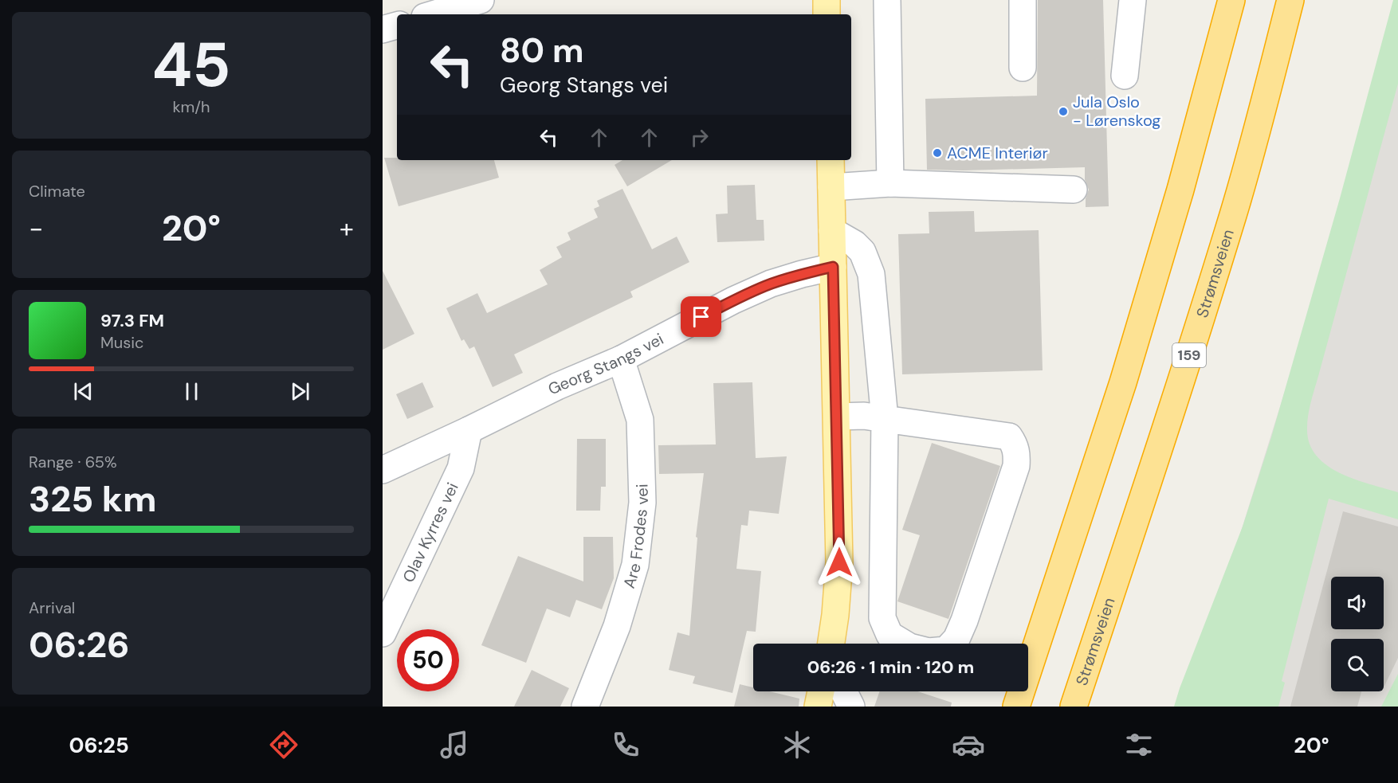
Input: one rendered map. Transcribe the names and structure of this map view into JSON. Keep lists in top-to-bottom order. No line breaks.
{"streets":{"highway":["Strømsveien","159"],"street":["Georg Stangs vei","Olav Kyrres vei","Are Frodes vei"]},"crossings":[["Georg Stangs vei","Olav Kyrres vei"],["Georg Stangs vei","Are Frodes vei"]],"places":["Jula Oslo - Lørenskog","ACME Interiør"],"page":{"tile":[["45","km/h"],"Climate",["Range · 65%","325 km"],["Arrival","06:26"]],"turn":["80 m","Georg Stangs vei"],"heat":["−","20°","+"],"song":["97.3 FM","Music"],"limit":"50","trip":"06:26 · 1 min · 120 m","tabs":["06:25","20°"]}}
